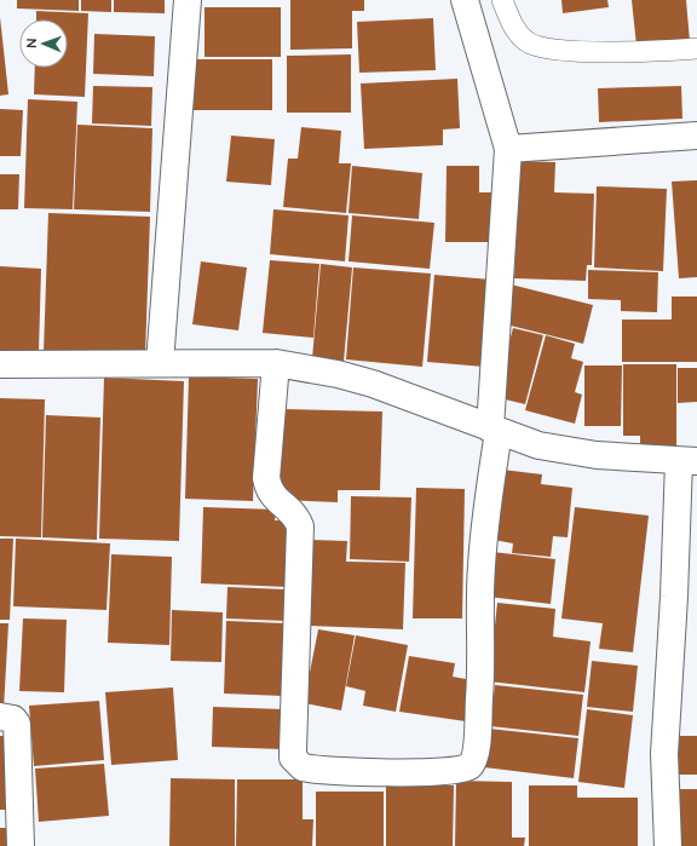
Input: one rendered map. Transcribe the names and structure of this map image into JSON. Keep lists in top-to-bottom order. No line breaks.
{"north":"left"}
